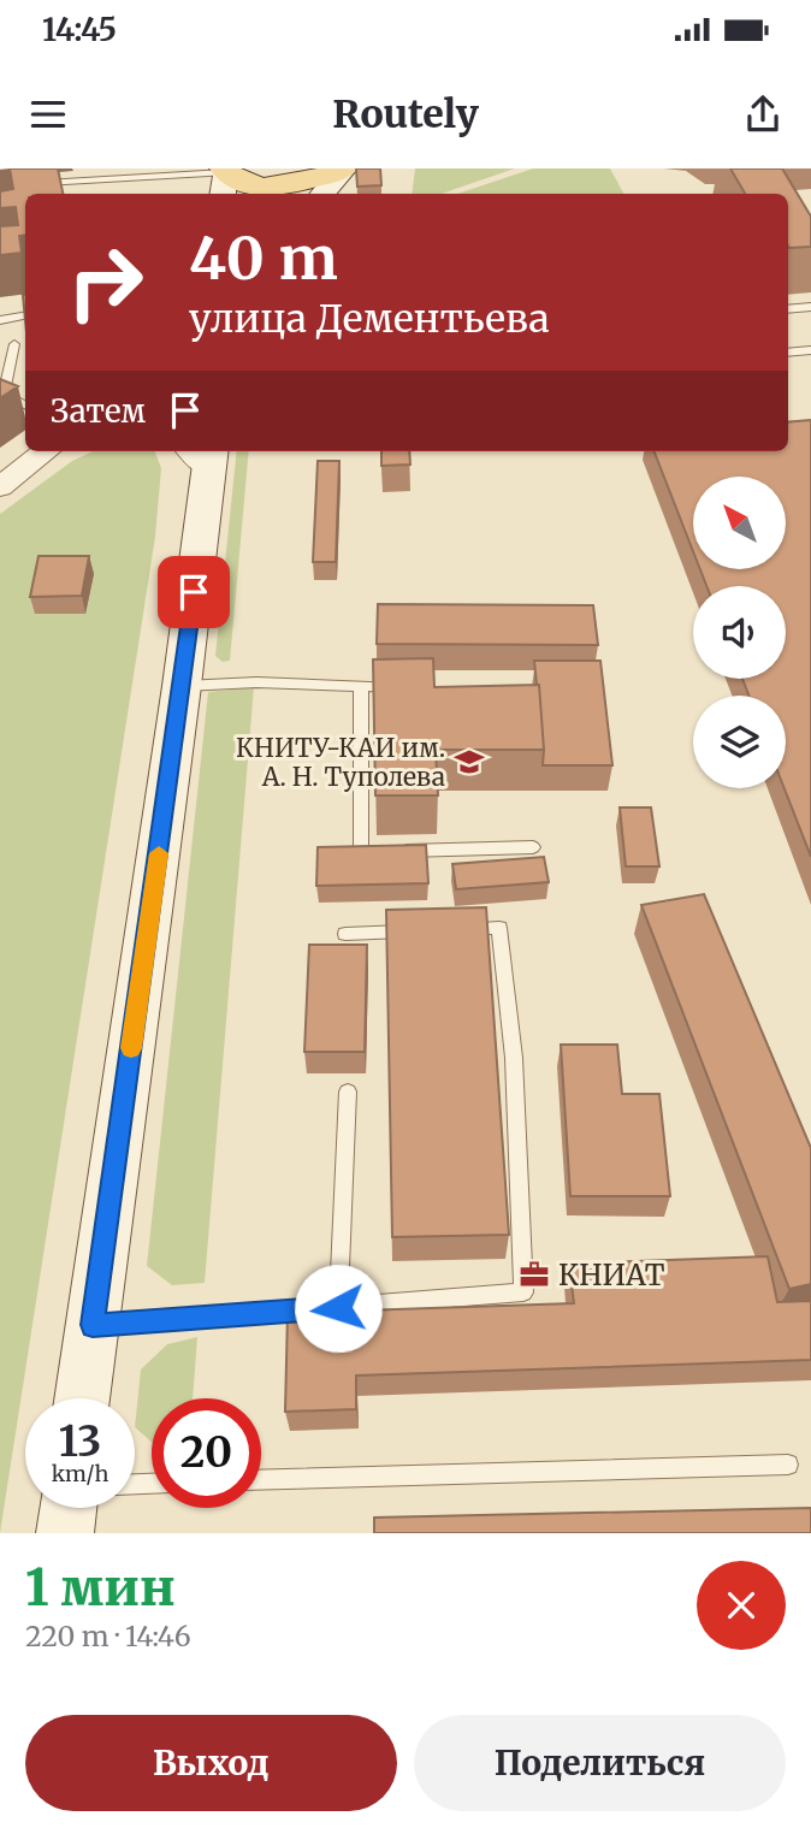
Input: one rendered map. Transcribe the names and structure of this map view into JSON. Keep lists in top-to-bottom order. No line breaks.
{"places":{"school or university":["КНИТУ-КАИ им. А. Н. Туполева"],"office":["КНИАТ"]},"north":"top left","page":{"status":"14:45","header":"Routely","turn":["40 m","улица Дементьева"],"then":"Затем","speed":"13 km/h","limit":"20","heading":["1 мин","220 m · 14:46"],"buttons":["Выход","Поделиться"]}}
